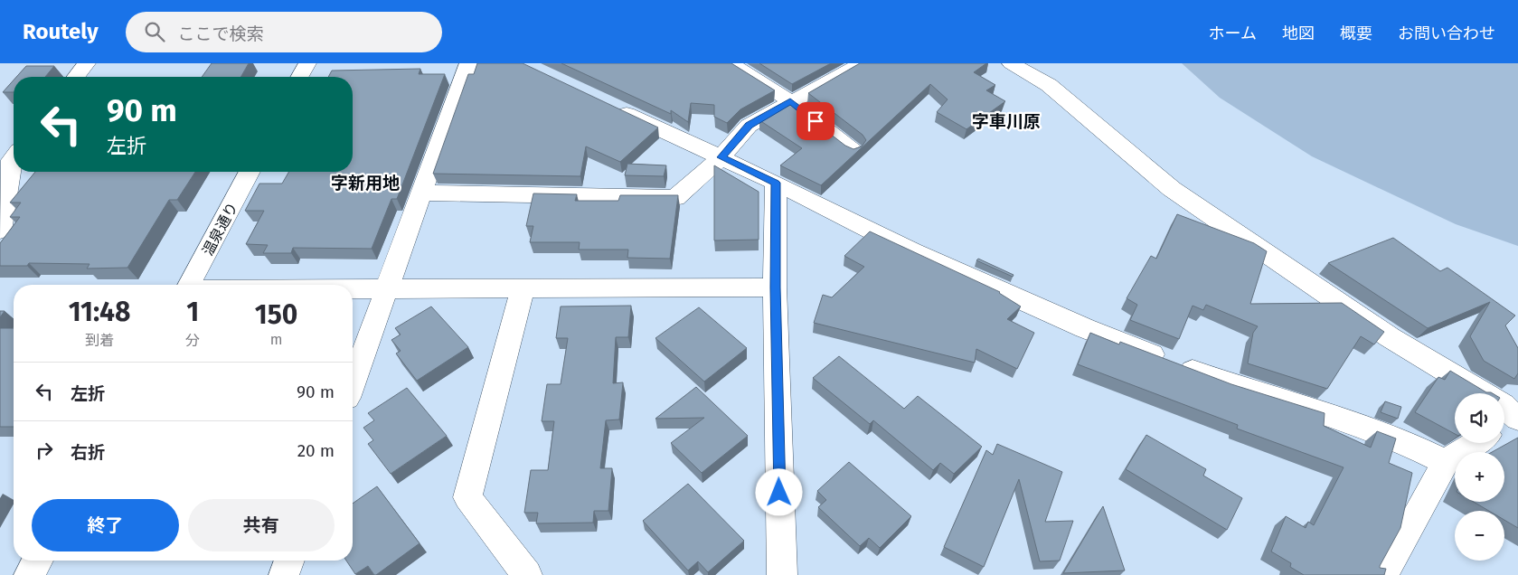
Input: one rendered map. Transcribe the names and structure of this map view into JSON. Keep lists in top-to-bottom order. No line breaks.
{"streets":{"street":["温泉通り"]},"districts":["字車川原","字新用地"],"page":{"header":"Routely","search":"ここで検索","nav":["ホーム","地図","概要","お問い合わせ"],"turn":["90 m","左折"],"eta":["11:48","到着","1","分","150","m"],"list":[{"name":"左折","value":"90 m"},{"name":"右折","value":"20 m"}],"map_buttons":["+","−"],"buttons":["終了","共有"]}}
